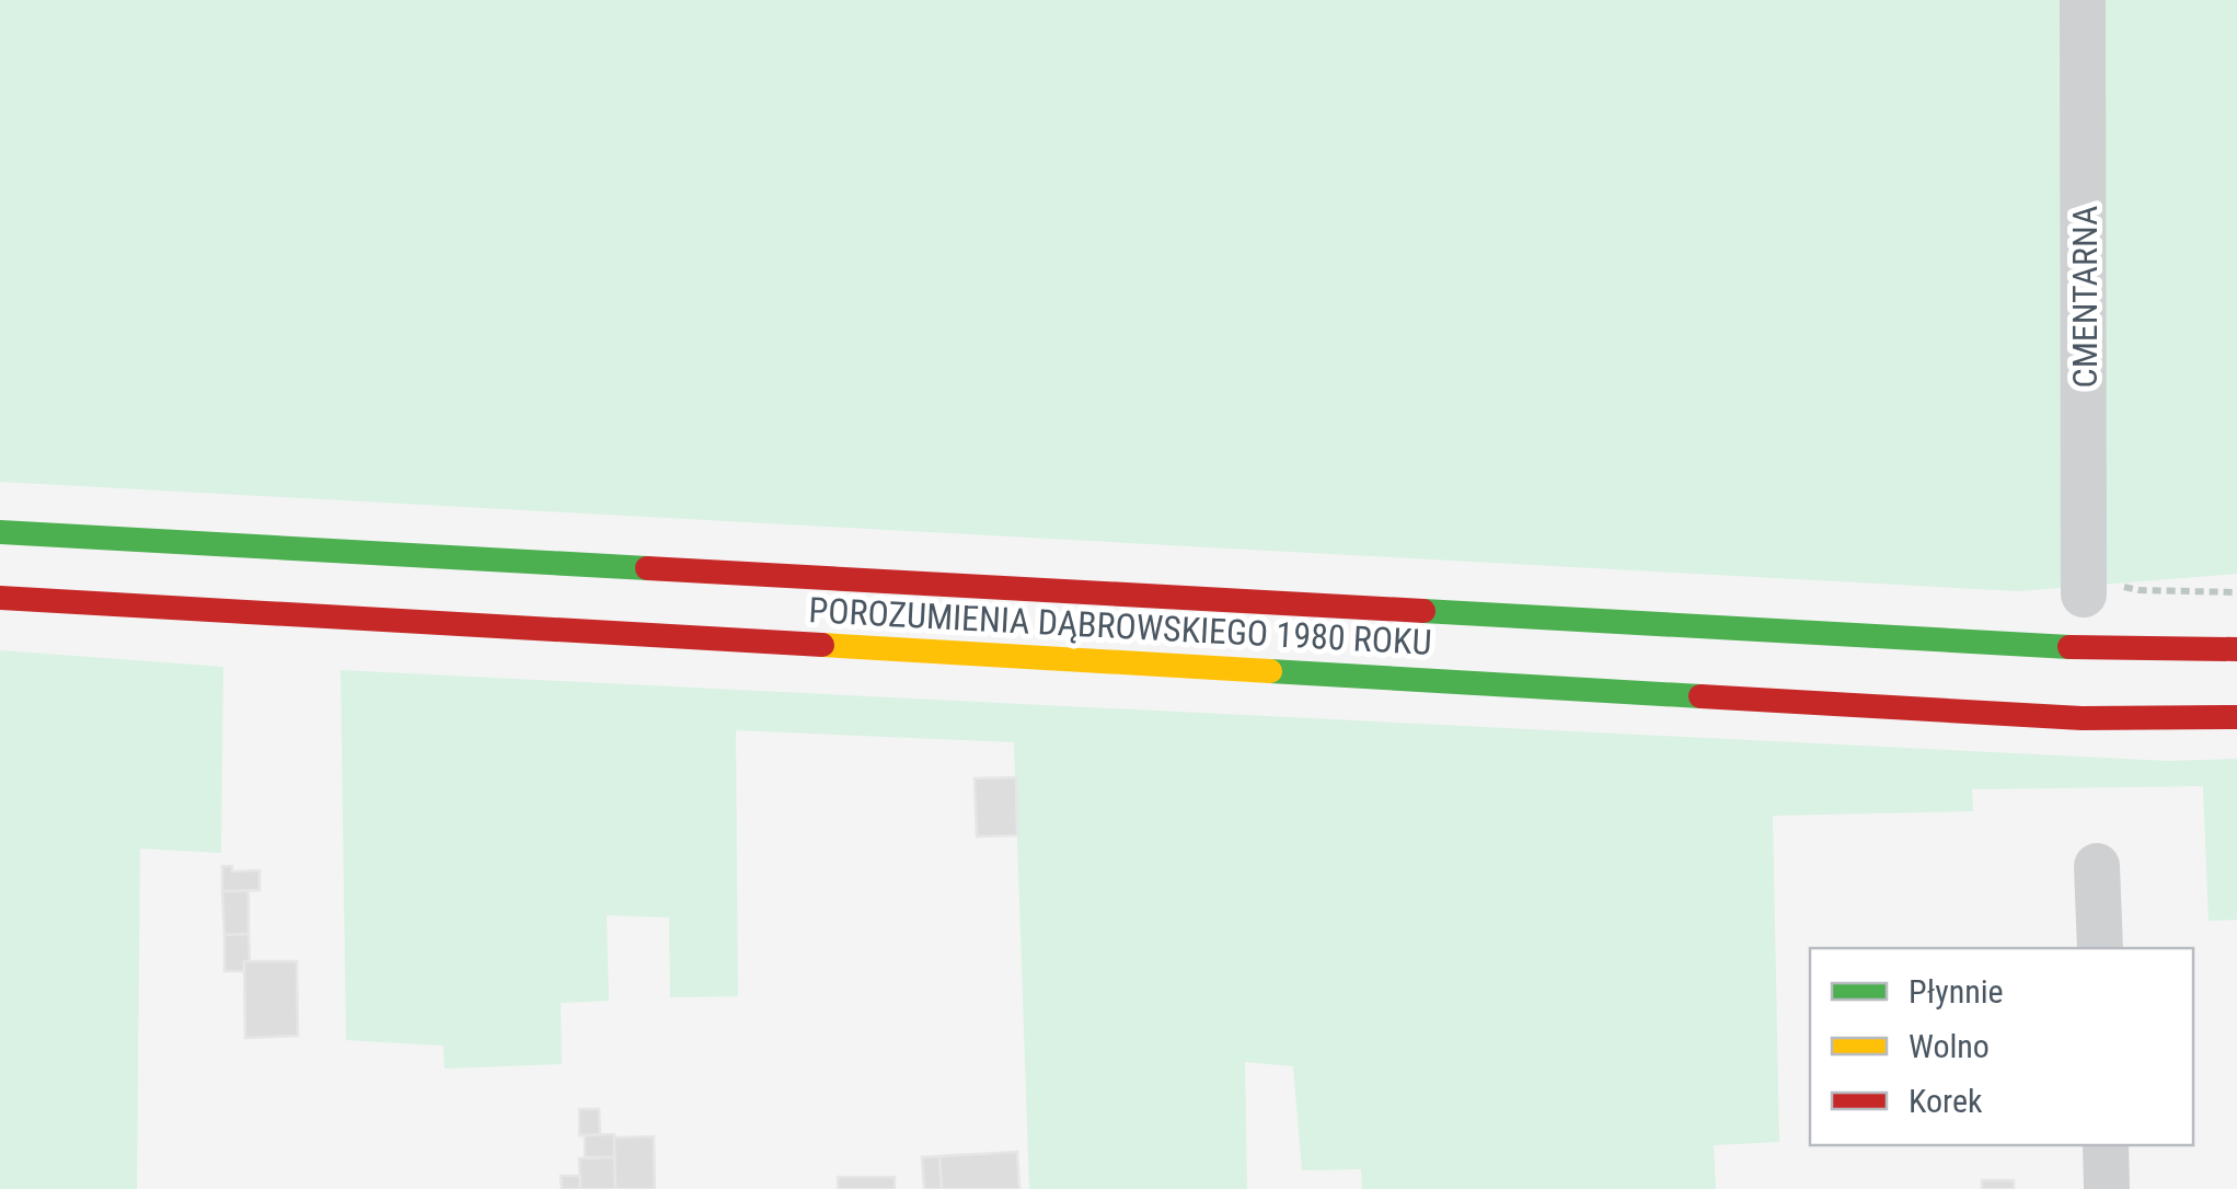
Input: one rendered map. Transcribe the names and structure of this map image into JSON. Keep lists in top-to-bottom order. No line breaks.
{"streets":{"main road":["POROZUMIENIA DĄBROWSKIEGO 1980 ROKU"],"street":["CMENTARNA"]},"legend":["Płynnie","Wolno","Korek"]}
